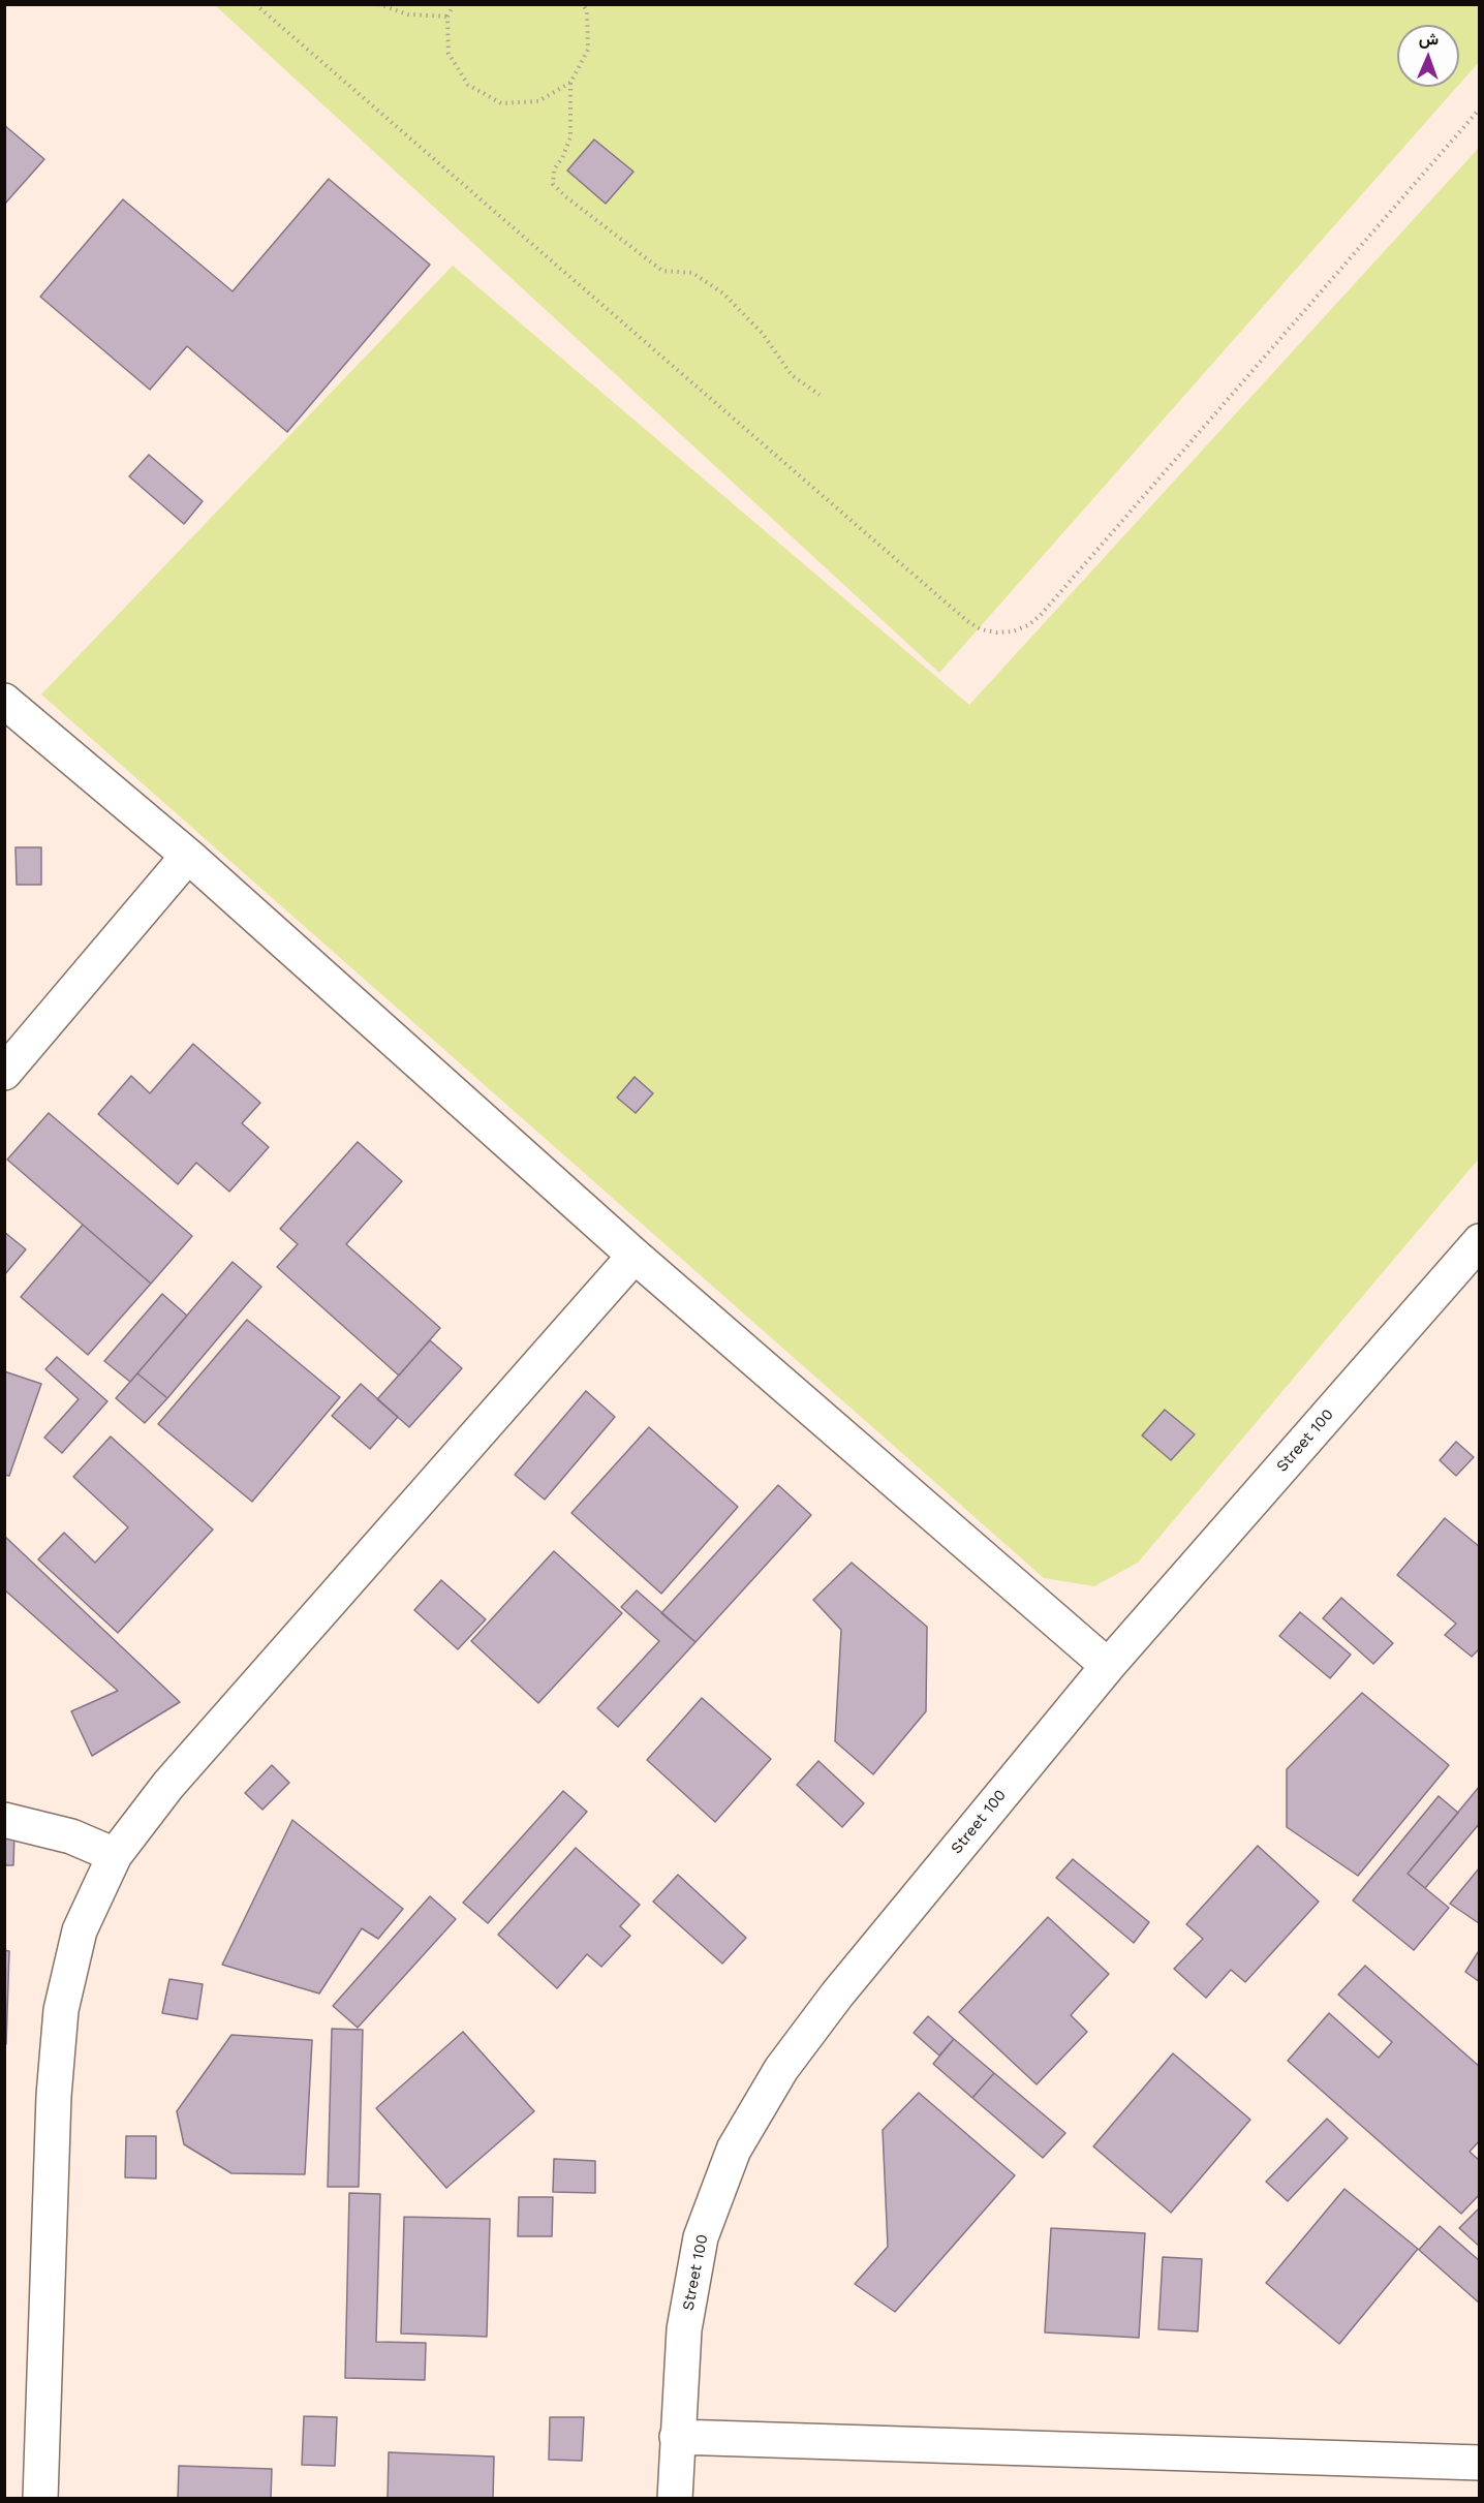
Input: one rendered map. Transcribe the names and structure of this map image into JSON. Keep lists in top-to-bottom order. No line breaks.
{"streets":{"street":["Street 100"]},"north":"top"}
